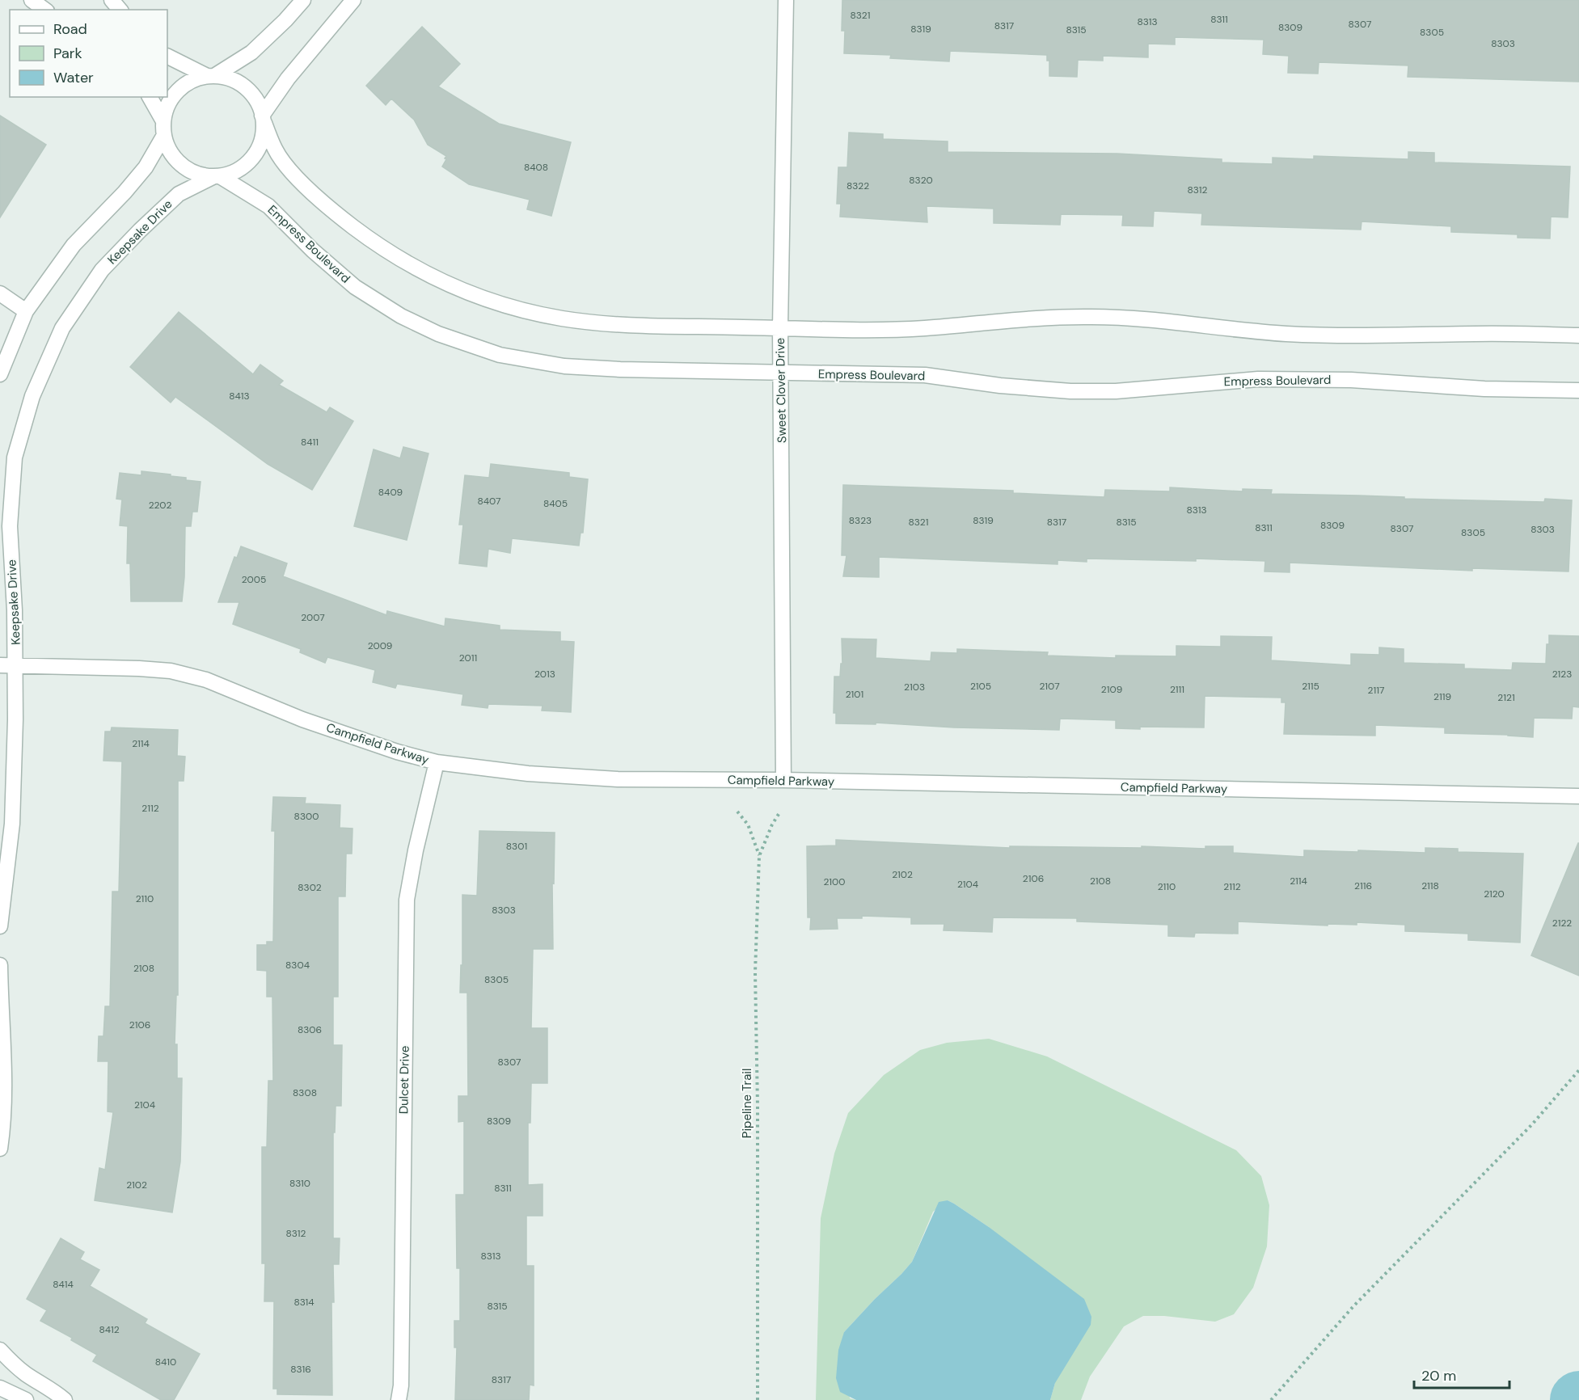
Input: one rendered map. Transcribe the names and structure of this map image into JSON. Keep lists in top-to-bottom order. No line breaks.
{"streets":{"street":["Keepsake Drive","Empress Boulevard","Sweet Clover Drive","Campfield Parkway","Dulcet Drive"],"path":["Pipeline Trail"]},"crossings":[["Keepsake Drive","Empress Boulevard"],["Keepsake Drive","Campfield Parkway"],["Empress Boulevard","Sweet Clover Drive"],["Sweet Clover Drive","Campfield Parkway"],["Campfield Parkway","Dulcet Drive"]],"house_numbers":["8321","8311","8313","8307","8317","8309","8319","8315","8305","8303","8408","8320","8322","8312","8413","8411","8409","8407","8405","2202","8313","8323","8319","8321","8317","8315","8309","8311","8307","8303","8305","2005","2007","2009","2011","2013","2123","2105","2107","2115","2103","2109","2111","2117","2101","2119","2121","2114","2112","8300","8301","2102","2106","2108","2114","2100","2104","2116","2118","2110","2112","8302","2120","2110","8303","2122","8304","2108","8305","2106","8306","8307","8308","2104","8309","8310","2102","8311","8312","8313","8414","8314","8315","8412","8410","8316","8317"],"legend":["Road","Park","Water"],"scale_bar":"20 m"}
